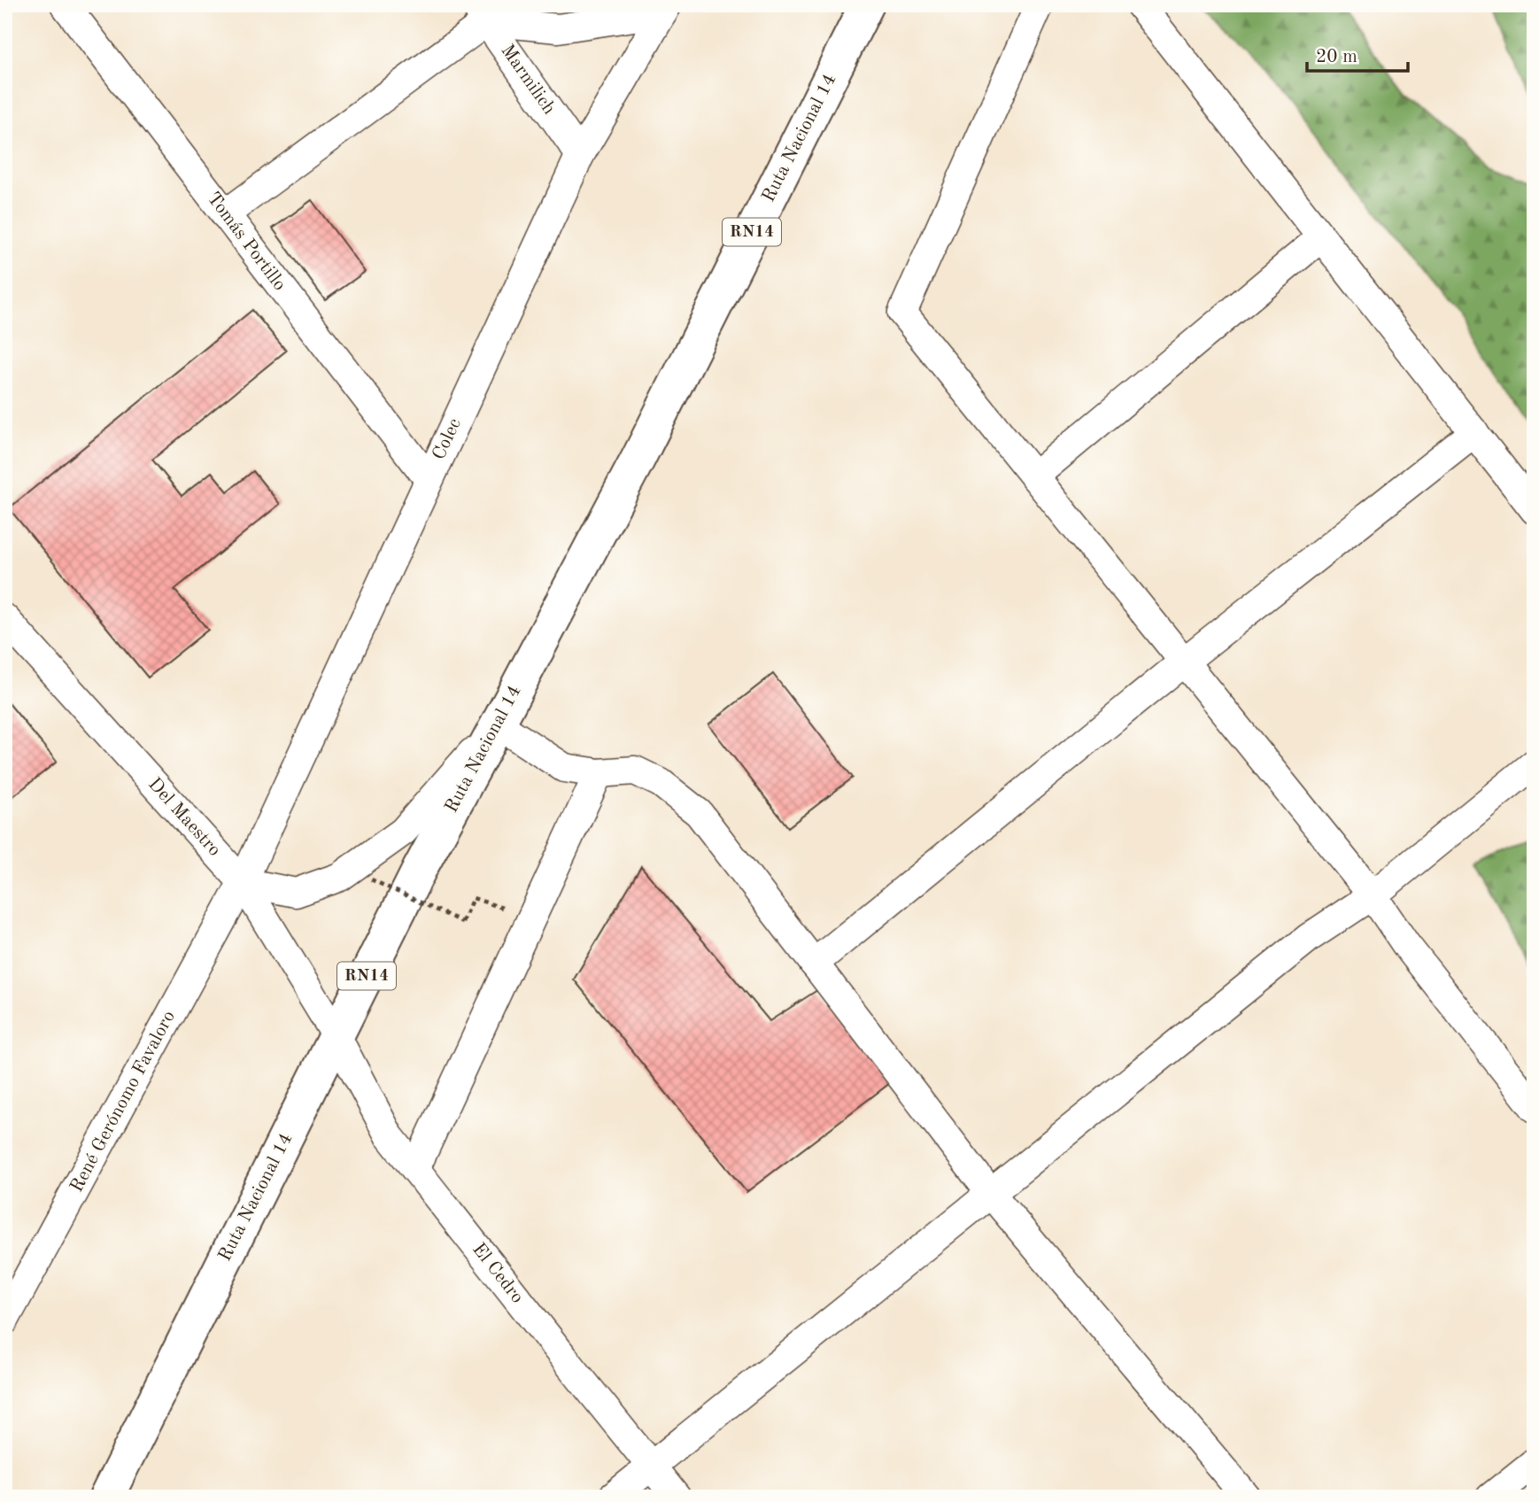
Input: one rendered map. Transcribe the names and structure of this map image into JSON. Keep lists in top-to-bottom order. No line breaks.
{"streets":{"highway":["Ruta Nacional 14","RN14"],"street":["Marmilich","Tomás Portillo","Colec","Del Maestro","René Gerónomo Favaloro","El Cedro"]},"crossings":[["Marmilich","Colec"],["Ruta Nacional 14","Del Maestro"],["Ruta Nacional 14","El Cedro"],["Tomás Portillo","Colec"],["Colec","Del Maestro"],["Colec","René Gerónomo Favaloro"],["Del Maestro","René Gerónomo Favaloro"],["Del Maestro","El Cedro"]],"scale_bar":"20 m"}
